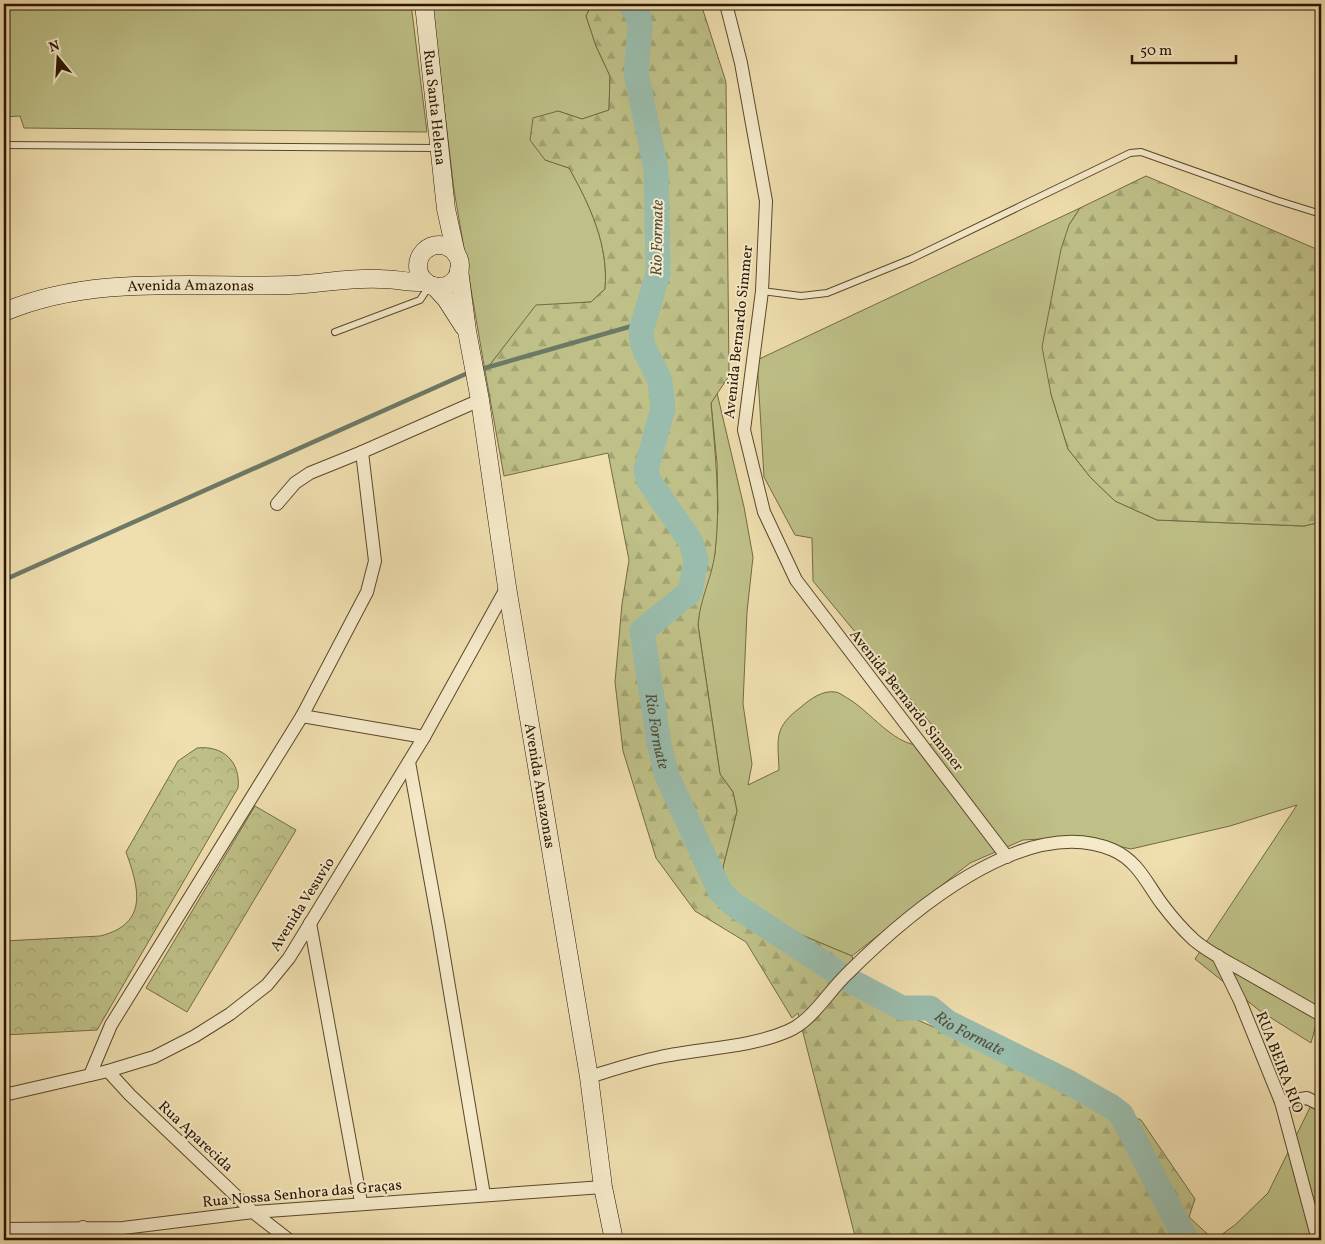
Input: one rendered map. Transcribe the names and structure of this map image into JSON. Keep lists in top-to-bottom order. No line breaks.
{"streets":{"street":["Rua Santa Helena","Avenida Amazonas","Avenida Bernardo Simmer","Avenida Vesuvio","RUA BEIRA RIO","Rua Aparecida","Rua Nossa Senhora das Graças"]},"crossings":[["Rua Santa Helena","Avenida Amazonas"],["Avenida Amazonas","Avenida Vesuvio"],["Avenida Amazonas","Rua Nossa Senhora das Graças"],["Avenida Vesuvio","Rua Aparecida"],["Rua Aparecida","Rua Nossa Senhora das Graças"]],"water":["Rio Formate"],"scale_bar":"50 m","north":"top"}
